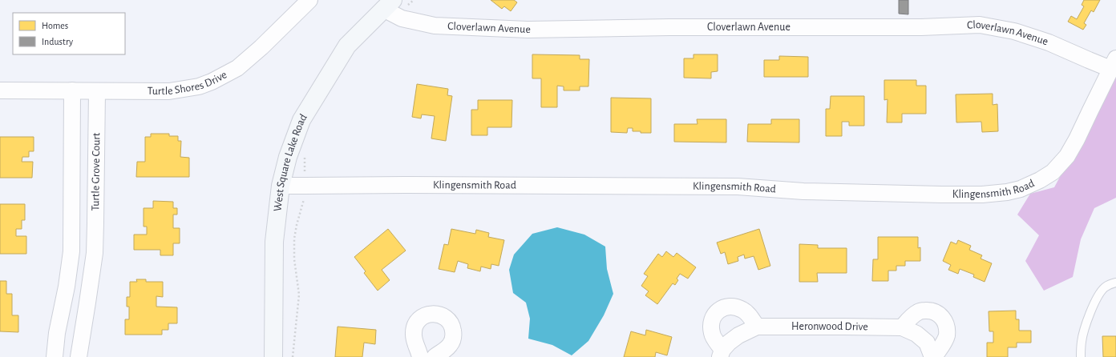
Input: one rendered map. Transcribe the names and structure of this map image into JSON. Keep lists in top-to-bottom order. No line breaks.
{"streets":{"street":["Cloverlawn Avenue","Turtle Shores Drive","West Square Lake Road","Turtle Grove Court","Klingensmith Road","Heronwood Drive"]},"crossings":[["Cloverlawn Avenue","West Square Lake Road"],["Cloverlawn Avenue","Klingensmith Road"],["Turtle Shores Drive","Turtle Grove Court"],["West Square Lake Road","Klingensmith Road"]],"legend":["Homes","Industry"]}
